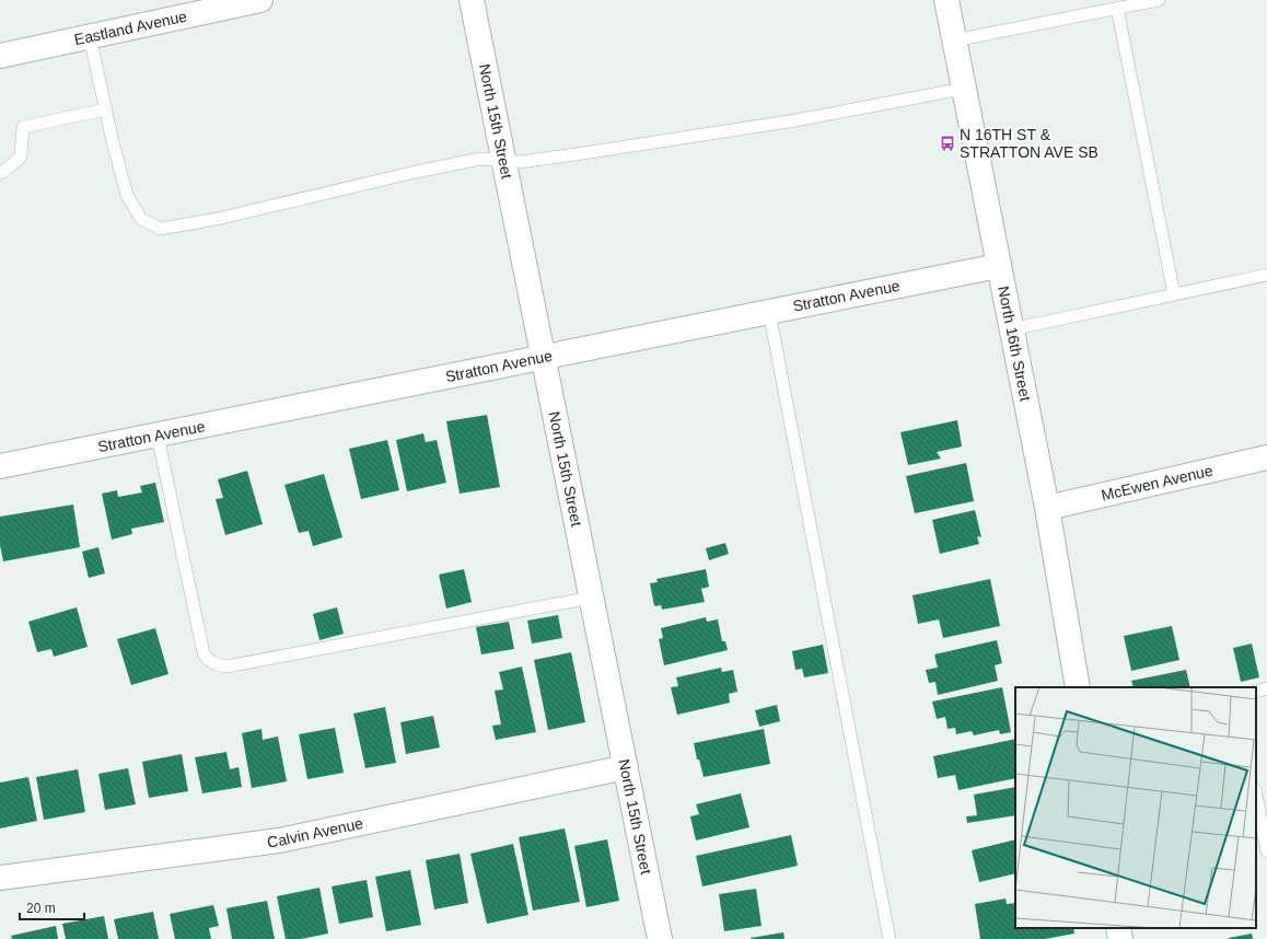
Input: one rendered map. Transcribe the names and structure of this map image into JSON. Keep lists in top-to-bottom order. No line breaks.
{"streets":{"street":["Eastland Avenue","North 15th Street","Stratton Avenue","North 16th Street","McEwen Avenue","Calvin Avenue"]},"crossings":[["North 15th Street","Stratton Avenue"],["North 15th Street","Calvin Avenue"],["Stratton Avenue","North 16th Street"],["North 16th Street","McEwen Avenue"]],"places":{"bus stop":["N 16TH ST & STRATTON AVE SB"]},"scale_bar":"20 m"}
